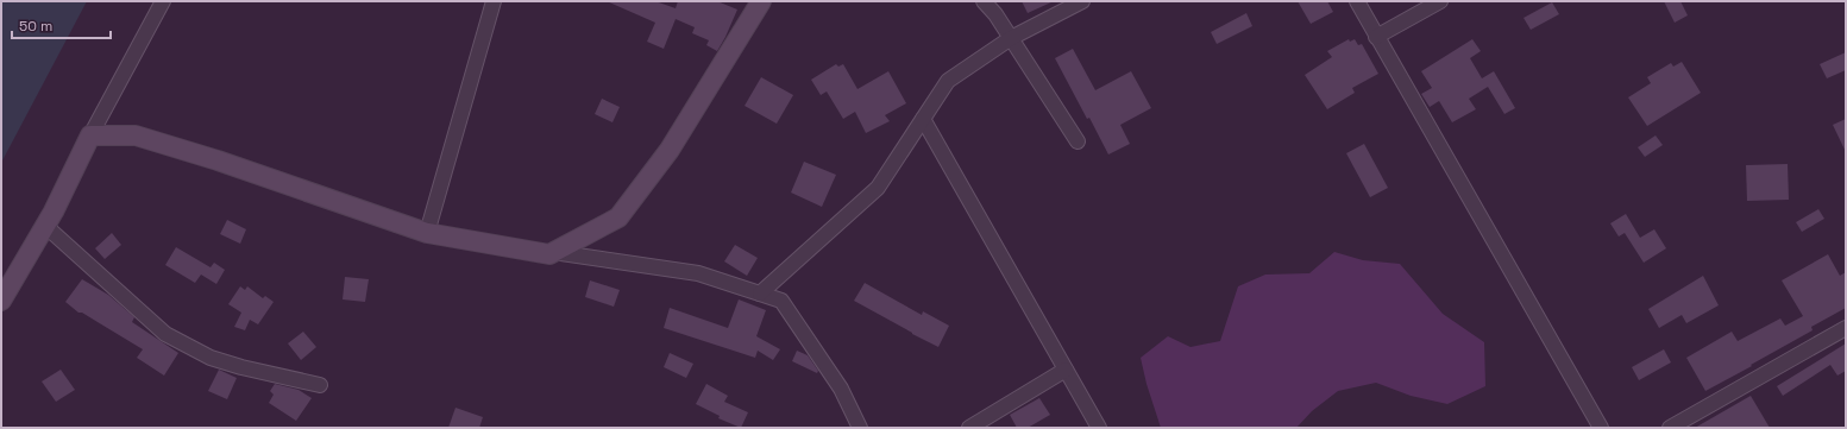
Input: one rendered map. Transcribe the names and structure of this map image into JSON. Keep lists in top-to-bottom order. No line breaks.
{"scale_bar":"50 m"}
